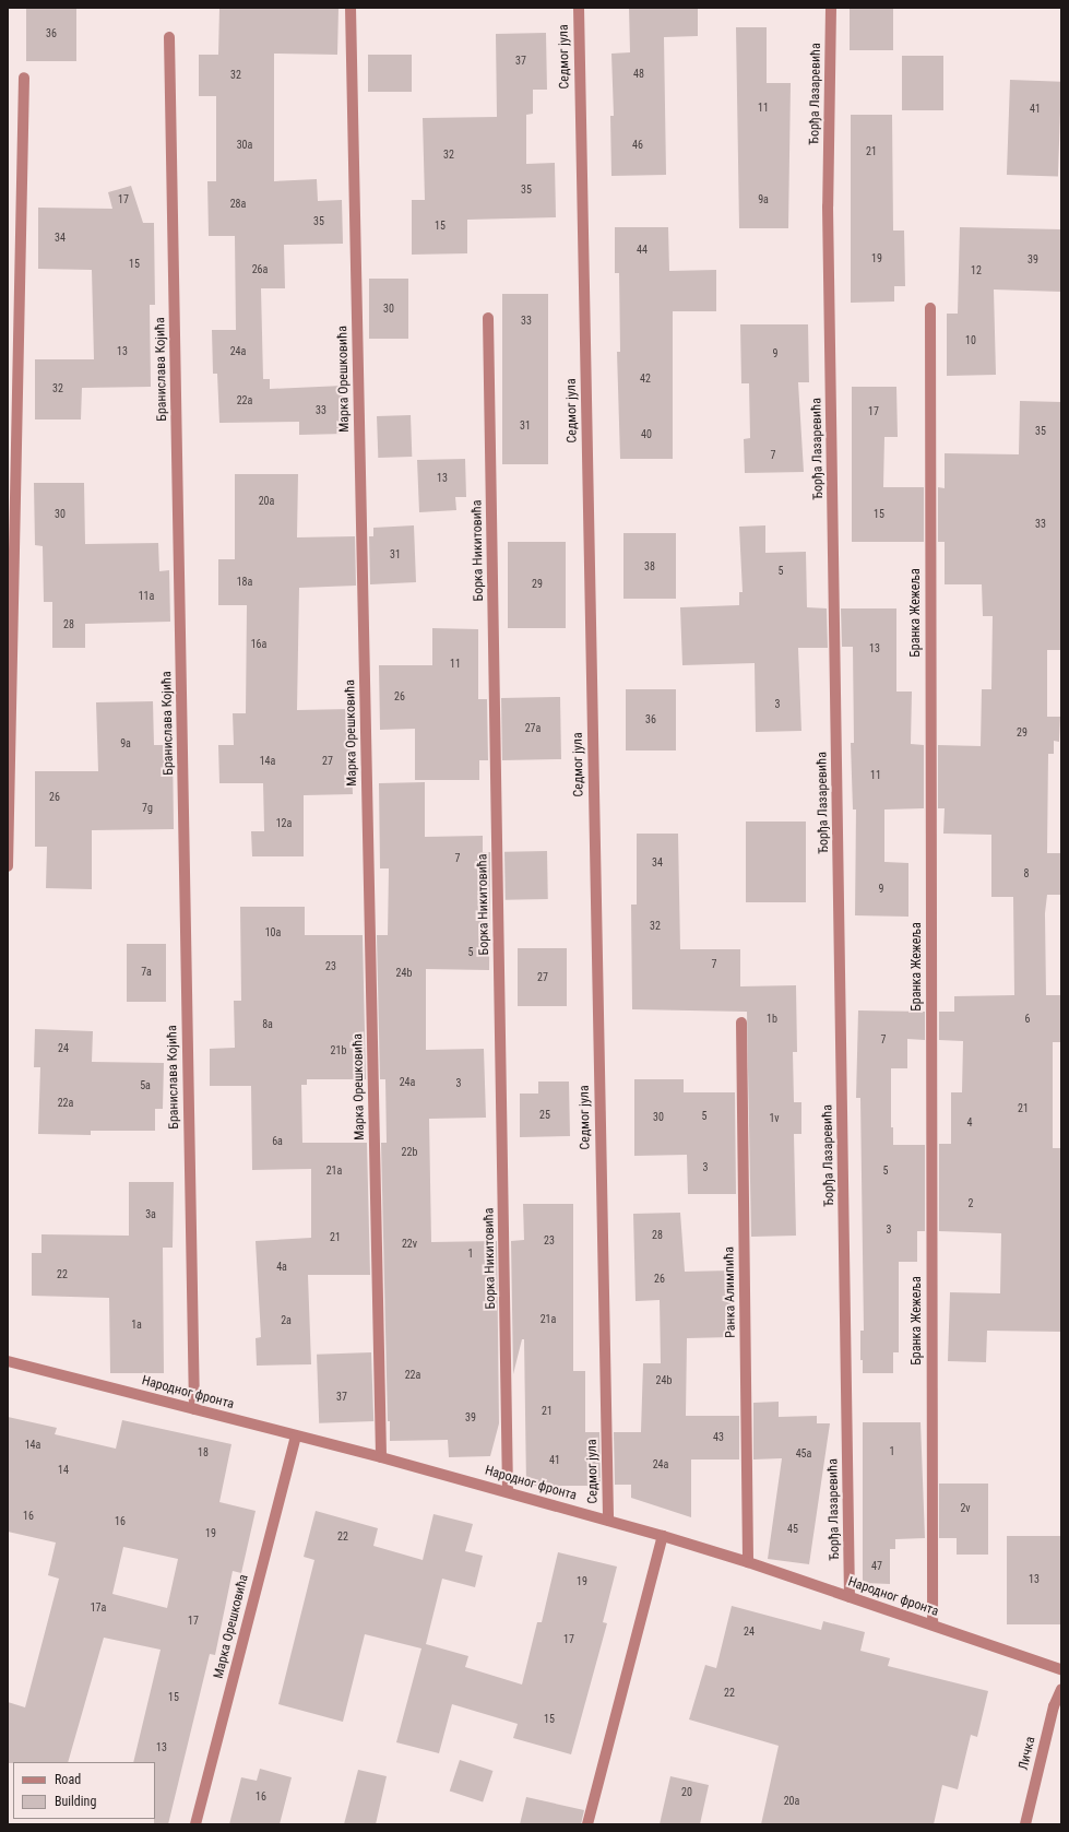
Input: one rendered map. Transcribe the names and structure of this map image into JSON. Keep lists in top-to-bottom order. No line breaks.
{"streets":{"street":["Седмог јула","Ђорђа Лазаревића","Бранислава Којића","Марка Орешковића","Борка Никитовића","Бранка Жежеља","Ранка Алимпића","Народног фронта","Личка"]},"crossings":[["Седмог јула","Народног фронта"],["Ђорђа Лазаревића","Народног фронта"],["Бранислава Којића","Народног фронта"],["Марка Орешковића","Народног фронта"],["Борка Никитовића","Народног фронта"],["Бранка Жежеља","Народног фронта"],["Ранка Алимпића","Народног фронта"]],"house_numbers":["36","37","48","32","11","41","30a","46","21","32","35","17","9a","28a","35","15","34","44","19","39","15","26a","12","30","33","10","13","24a","9","42","32","22a","33","17","31","35","40","7","13","20a","30","15","33","31","38","5","18a","29","11a","28","16a","13","11","26","3","36","27a","29","9a","14a","27","11","26","7g","12a","7","34","8","9","32","10a","5","7","23","7a","24b","27","1b","6","8a","7","24","21b","24a","3","5a","22a","21","25","5","30","1v","4","6a","22b","3","21a","5","2","3a","3","28","21","23","22v","1","4a","22","26","21a","2a","1a","22a","24b","37","21","39","43","14a","1","18","45a","41","24a","14","2v","16","16","45","19","22","47","13","19","17a","17","24","17","22","15","15","13","20","16","20a"],"legend":["Road","Building"]}
